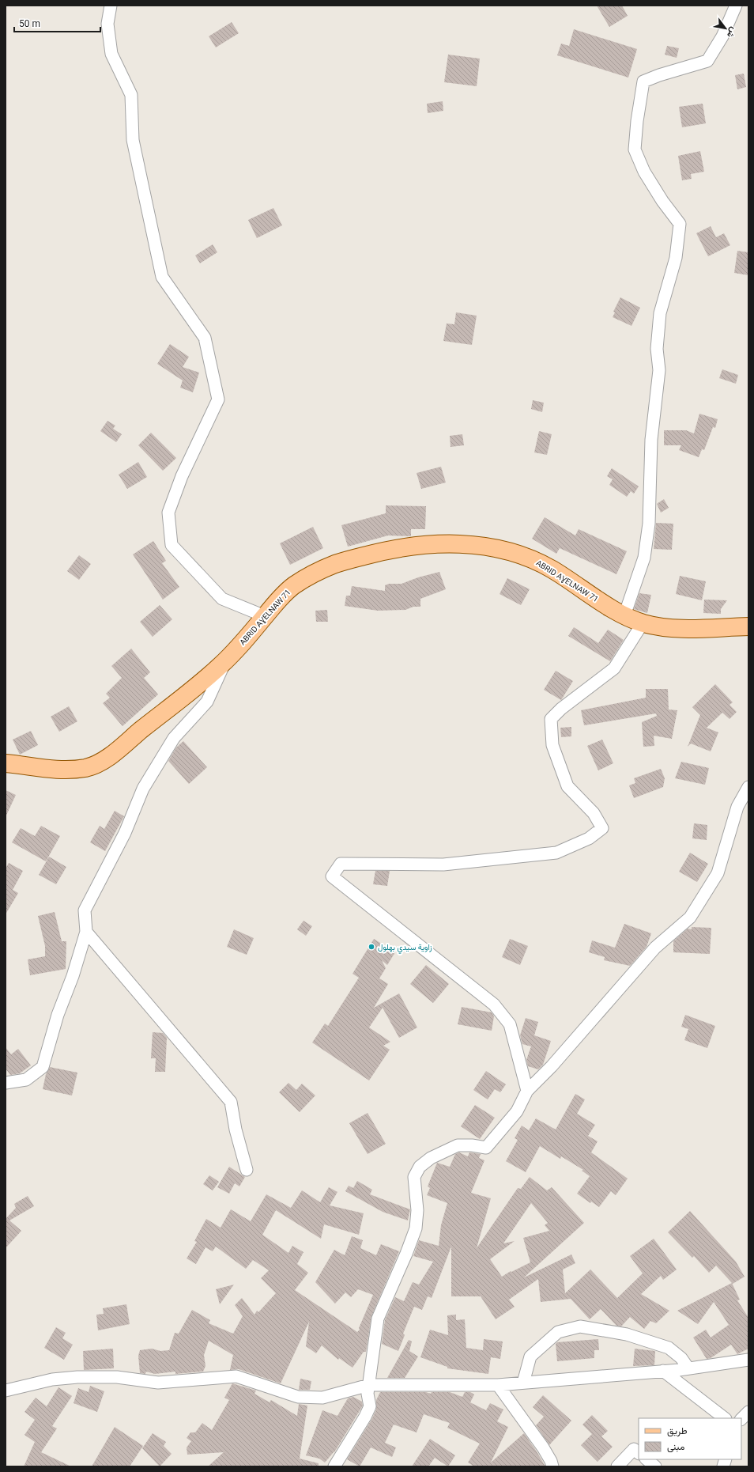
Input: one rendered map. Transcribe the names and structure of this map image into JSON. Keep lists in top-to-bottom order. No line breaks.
{"streets":{"main road":["ABRID AƔELNAW 71"]},"places":["زاوية سيدي بهلول"],"legend":["طريق","مبنى"],"scale_bar":"50 m","north":"bottom right"}
